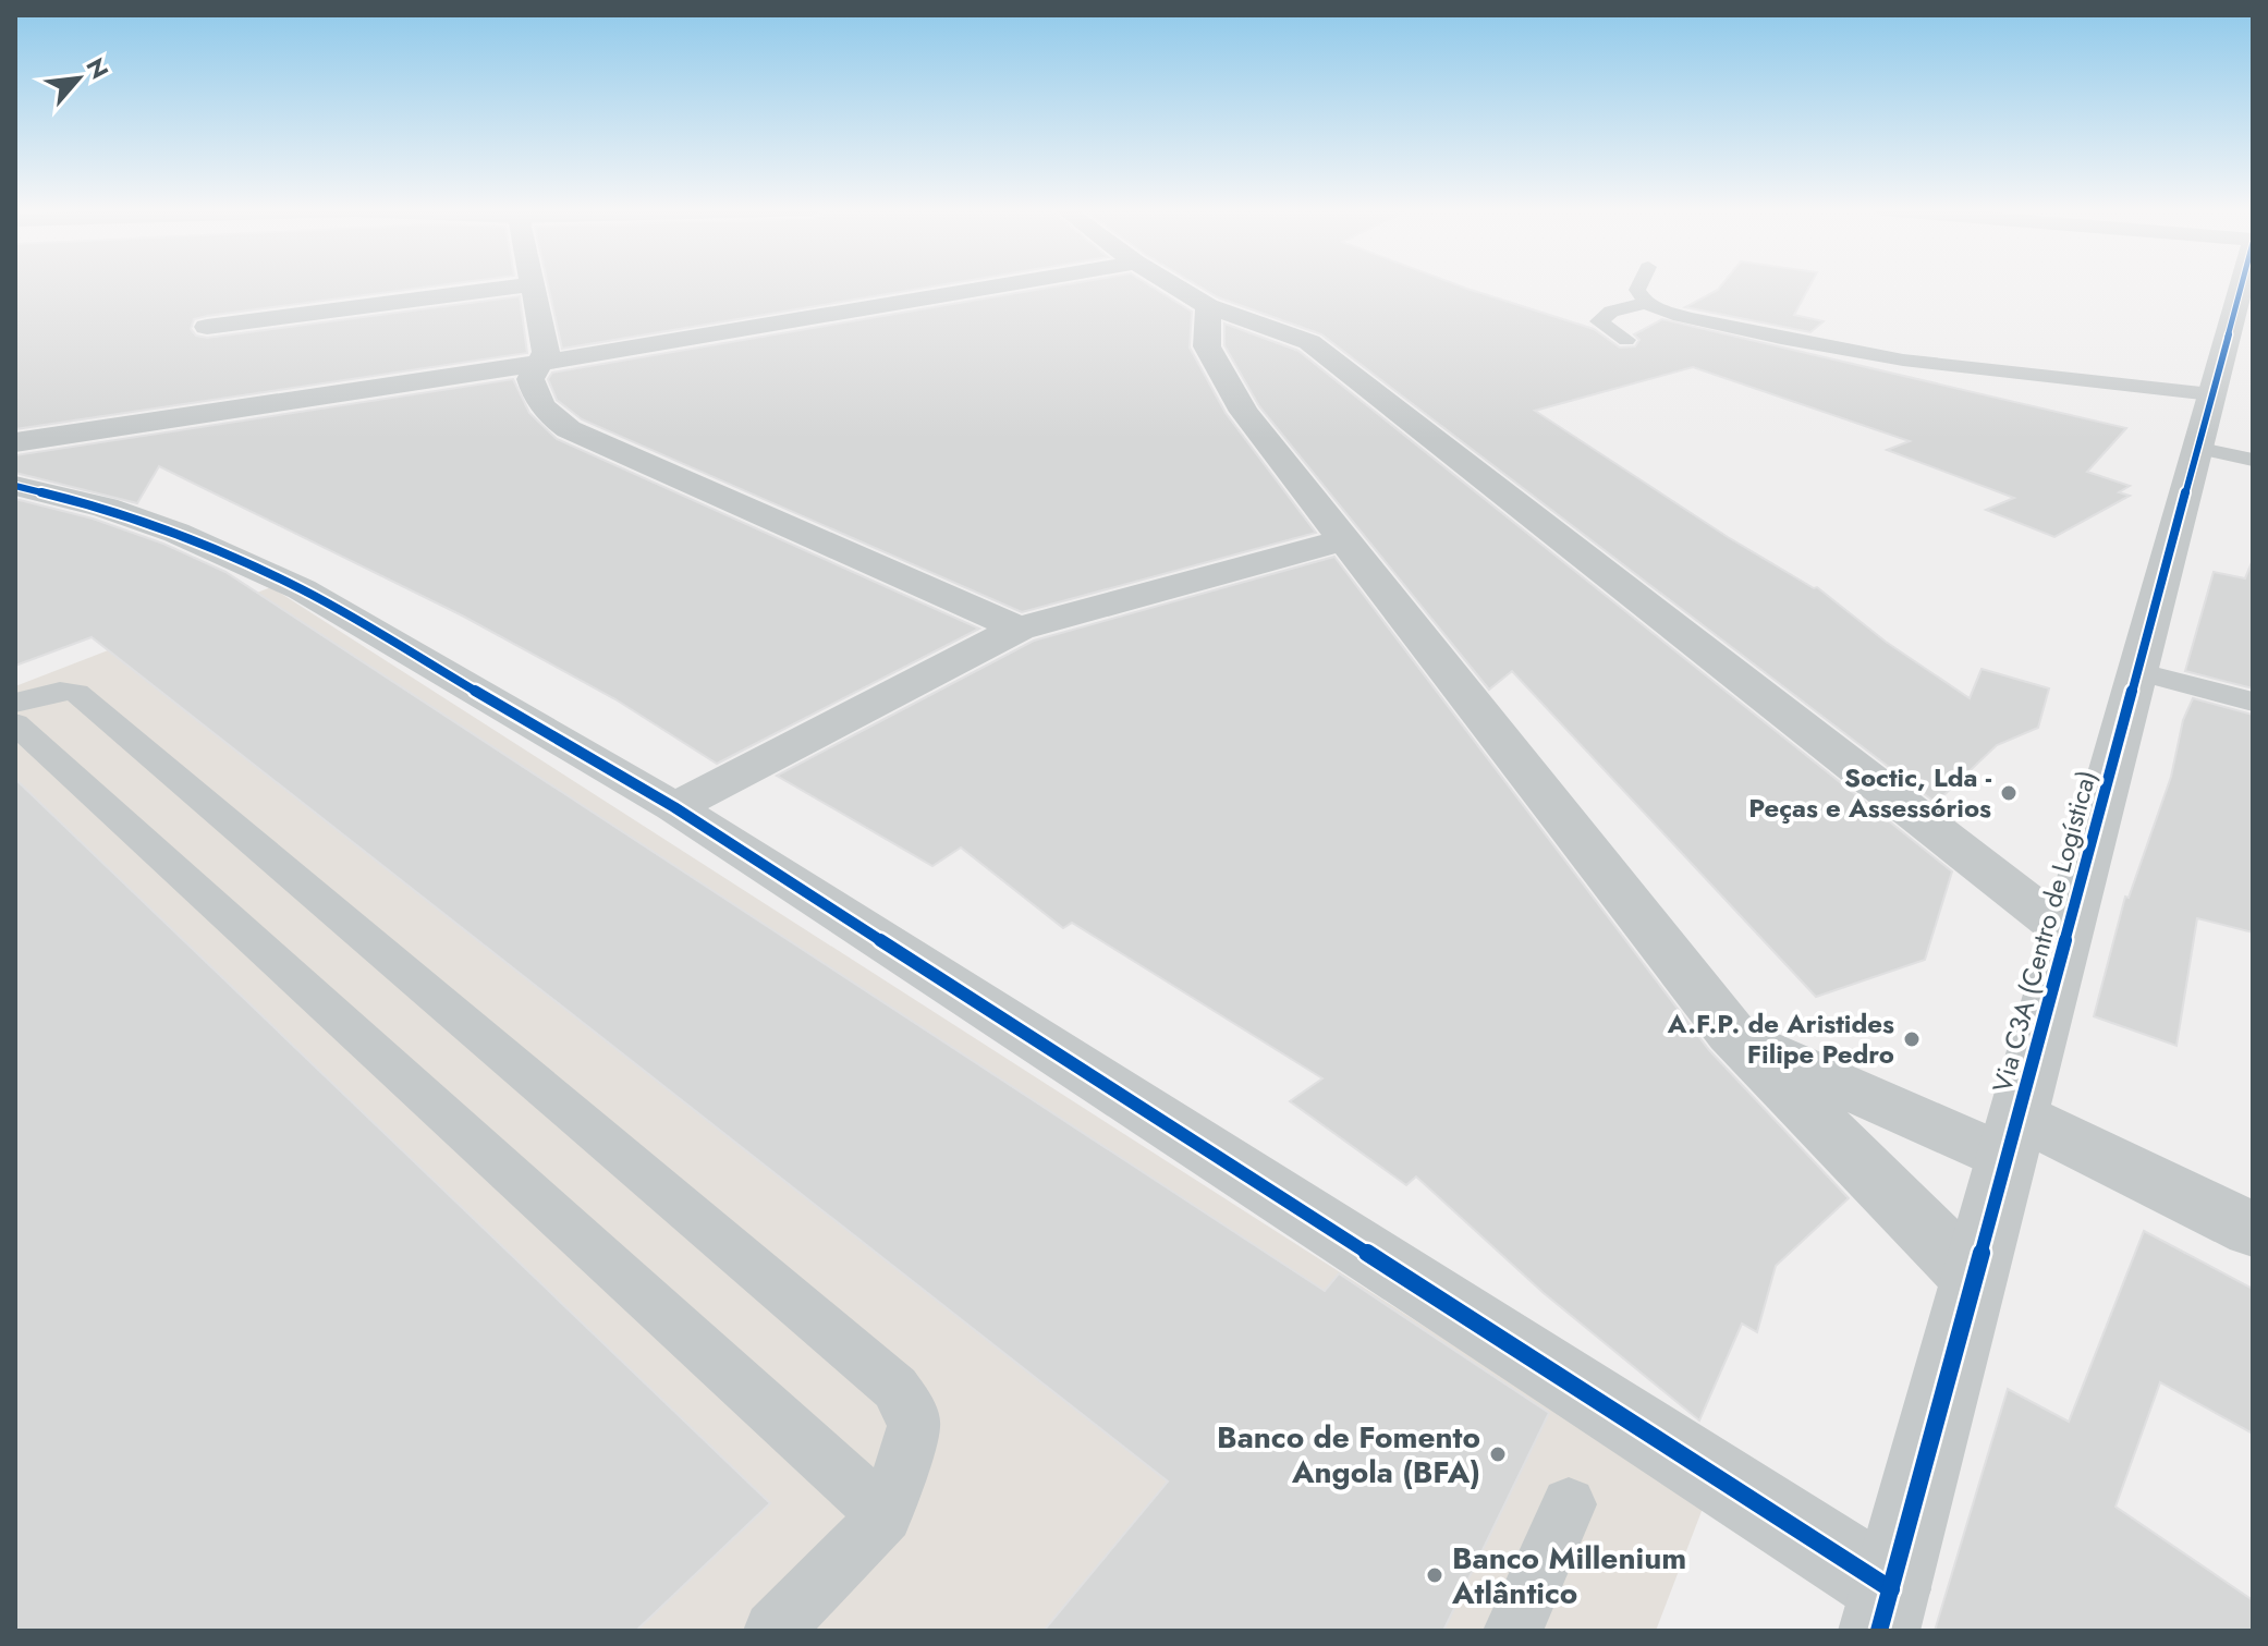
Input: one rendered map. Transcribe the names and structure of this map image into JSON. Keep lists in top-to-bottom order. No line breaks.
{"streets":{"street":["Via C3A (Centro de Logística)"]},"places":["Soctic, Lda - Peças e Assessórios","A.F.P. de Aristides Filipe Pedro","Banco de Fomento Angola (BFA)","Banco Millenium Atlântico"],"north":"top right"}
